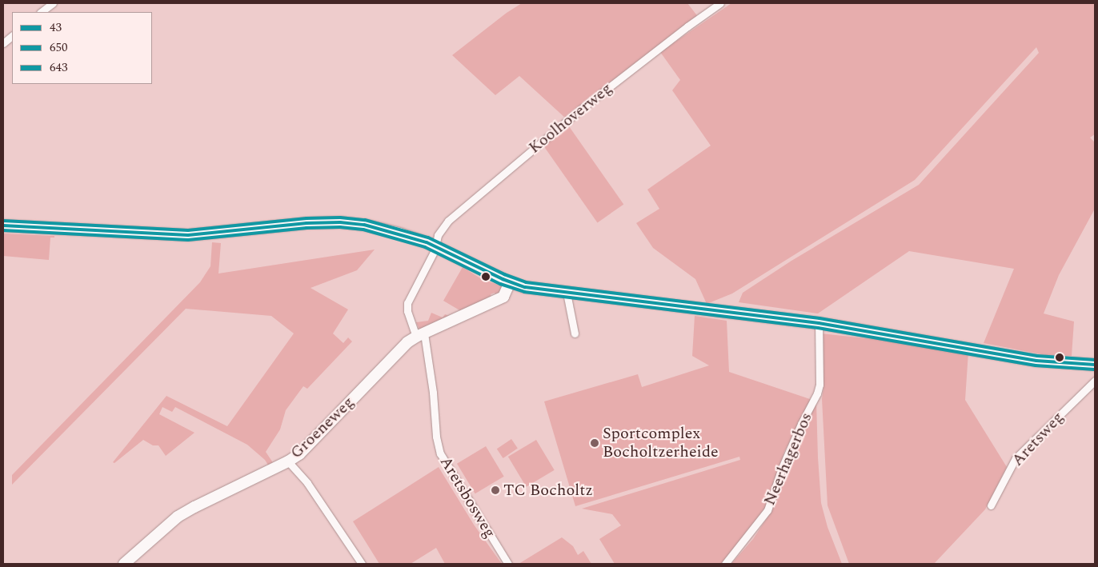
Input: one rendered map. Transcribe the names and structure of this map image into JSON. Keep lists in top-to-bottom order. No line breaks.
{"streets":{"street":["Koolhoverweg","Groeneweg","Aretsweg","Neerhagerbos","Aretsbosweg"]},"crossings":[["Koolhoverweg","Groeneweg"],["Koolhoverweg","Aretsbosweg"],["Groeneweg","Aretsbosweg"]],"places":["Sportcomplex Bocholtzerheide","TC Bocholtz"],"lines":["transit line 643","transit line 43","transit line 650"],"legend":["43","650","643"]}
